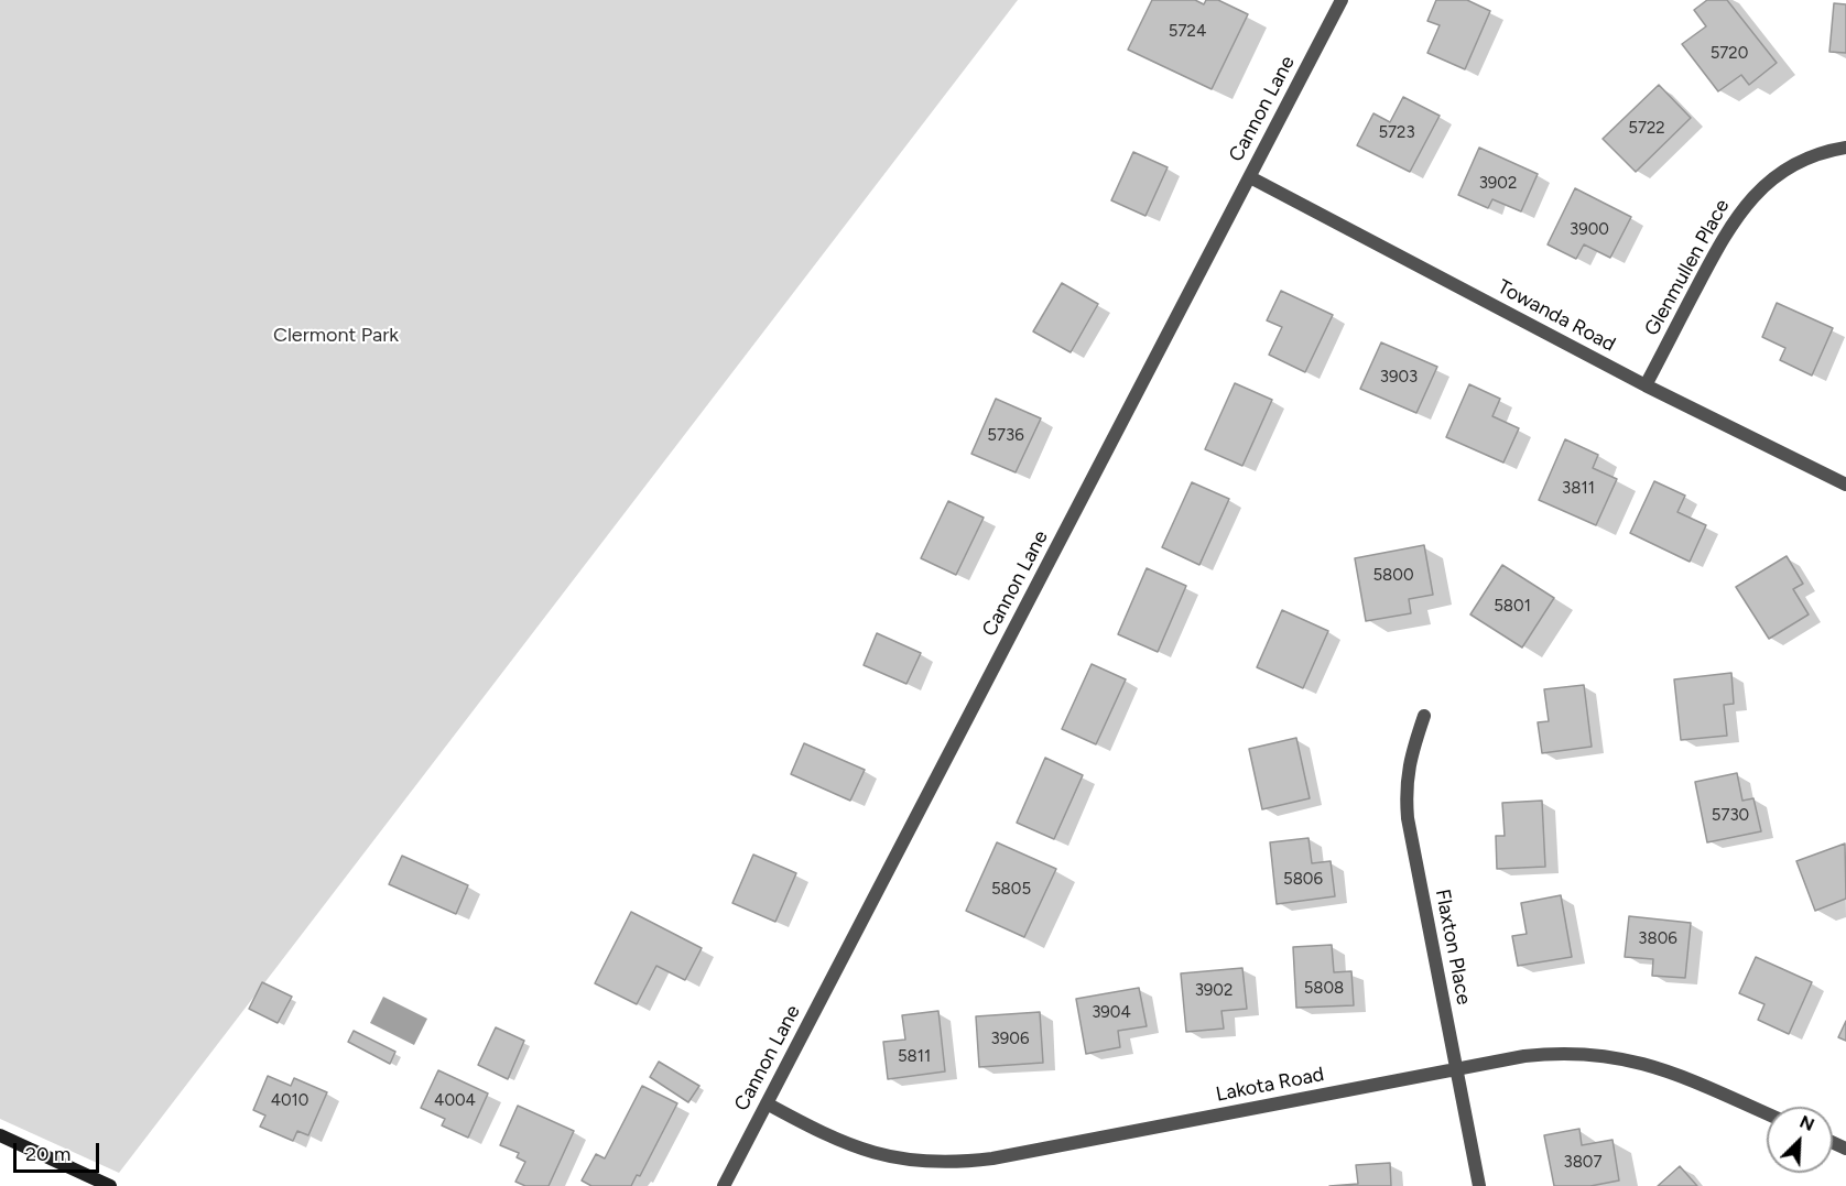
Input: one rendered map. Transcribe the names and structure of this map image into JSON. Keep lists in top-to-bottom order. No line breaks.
{"streets":{"street":["Cannon Lane","Glenmullen Place","Towanda Road","Flaxton Place","Lakota Road"]},"crossings":[["Cannon Lane","Towanda Road"],["Cannon Lane","Lakota Road"],["Glenmullen Place","Towanda Road"],["Flaxton Place","Lakota Road"]],"parks":["Clermont Park"],"house_numbers":["5724","5720","5722","5723","3902","3900","3903","5736","3811","5800","5801","5730","5806","5805","3806","5808","3902","3904","3906","5811","4010","4004","3807"],"scale_bar":"20 m","north":"top right"}
